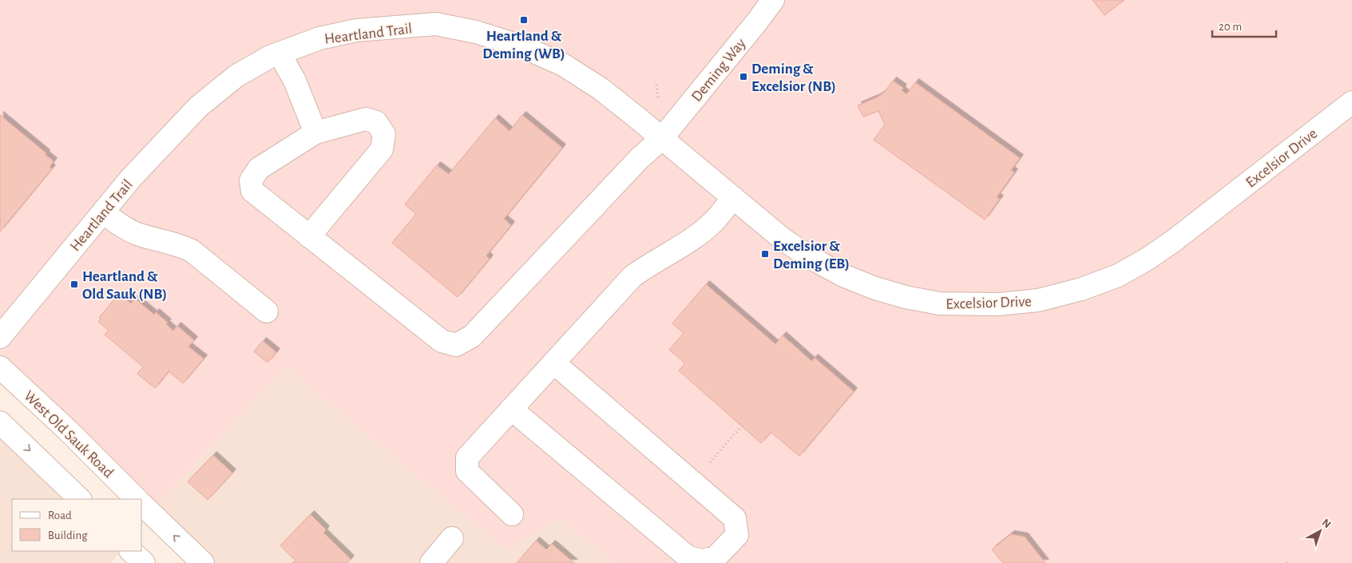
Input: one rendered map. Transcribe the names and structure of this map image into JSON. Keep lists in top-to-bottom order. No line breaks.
{"streets":{"street":["Heartland Trail","Deming Way","Excelsior Drive","West Old Sauk Road"]},"crossings":[["Heartland Trail","Deming Way"],["Heartland Trail","Excelsior Drive"],["Deming Way","Excelsior Drive"]],"places":{"transit":["Heartland & Deming (WB)","Deming & Excelsior (NB)","Excelsior & Deming (EB)","Heartland & Old Sauk (NB)"]},"legend":["Road","Building"],"scale_bar":"20 m","north":"top right"}
